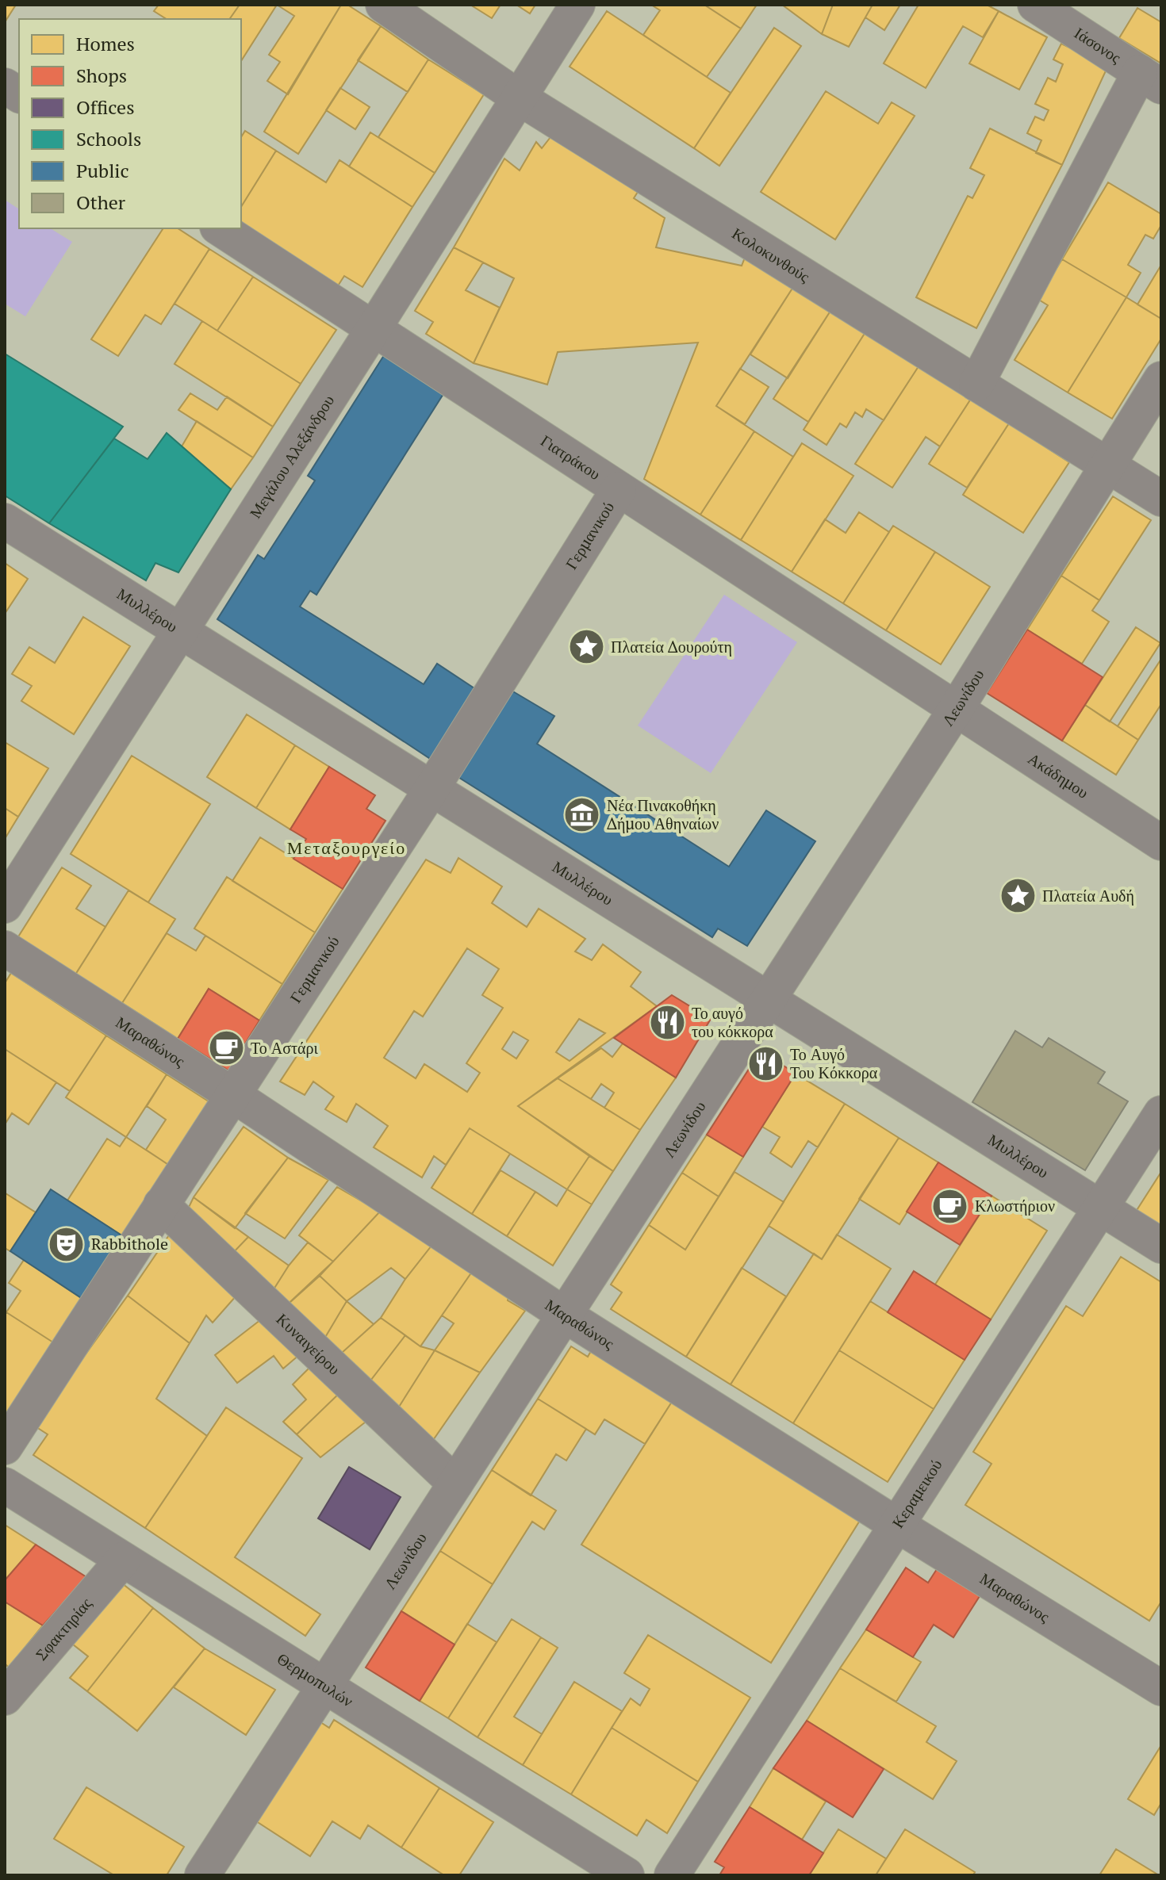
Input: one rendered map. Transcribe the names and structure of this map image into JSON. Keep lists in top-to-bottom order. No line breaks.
{"streets":{"street":["Ιάσονος","Κολοκυνθούς","Μεγάλου Αλεξάνδρου","Γιατράκου","Γερμανικού","Μυλλέρου","Λεωνίδου","Ακάδημου","Μαραθώνος","Κυναιγείρου","Κεραμεικού","Σφακτηρίας","Θερμοπυλών"]},"crossings":[["Κολοκυνθούς","Μεγάλου Αλεξάνδρου"],["Κολοκυνθούς","Λεωνίδου"],["Μεγάλου Αλεξάνδρου","Γιατράκου"],["Μεγάλου Αλεξάνδρου","Μυλλέρου"],["Γιατράκου","Γερμανικού"],["Γιατράκου","Λεωνίδου"],["Γιατράκου","Ακάδημου"],["Γερμανικού","Μυλλέρου"],["Γερμανικού","Μαραθώνος"],["Γερμανικού","Κυναιγείρου"],["Μυλλέρου","Λεωνίδου"],["Μυλλέρου","Κεραμεικού"],["Λεωνίδου","Ακάδημου"],["Λεωνίδου","Μαραθώνος"],["Λεωνίδου","Κυναιγείρου"],["Λεωνίδου","Θερμοπυλών"],["Μαραθώνος","Κεραμεικού"],["Σφακτηρίας","Θερμοπυλών"]],"districts":["Μεταξουργείο"],"places":{"place":["Πλατεία Δουρούτη","Πλατεία Αυδή"],"museum":["Νέα Πινακοθήκη Δήμου Αθηναίων"],"restaurant":["Το αυγό του κόκκορα","Το Αυγό Του Κόκκορα"],"cafe":["Το Αστάρι","Κλωστήριον"],"theatre":["Rabbithole"]},"legend":["Homes","Shops","Offices","Schools","Public","Other"]}
